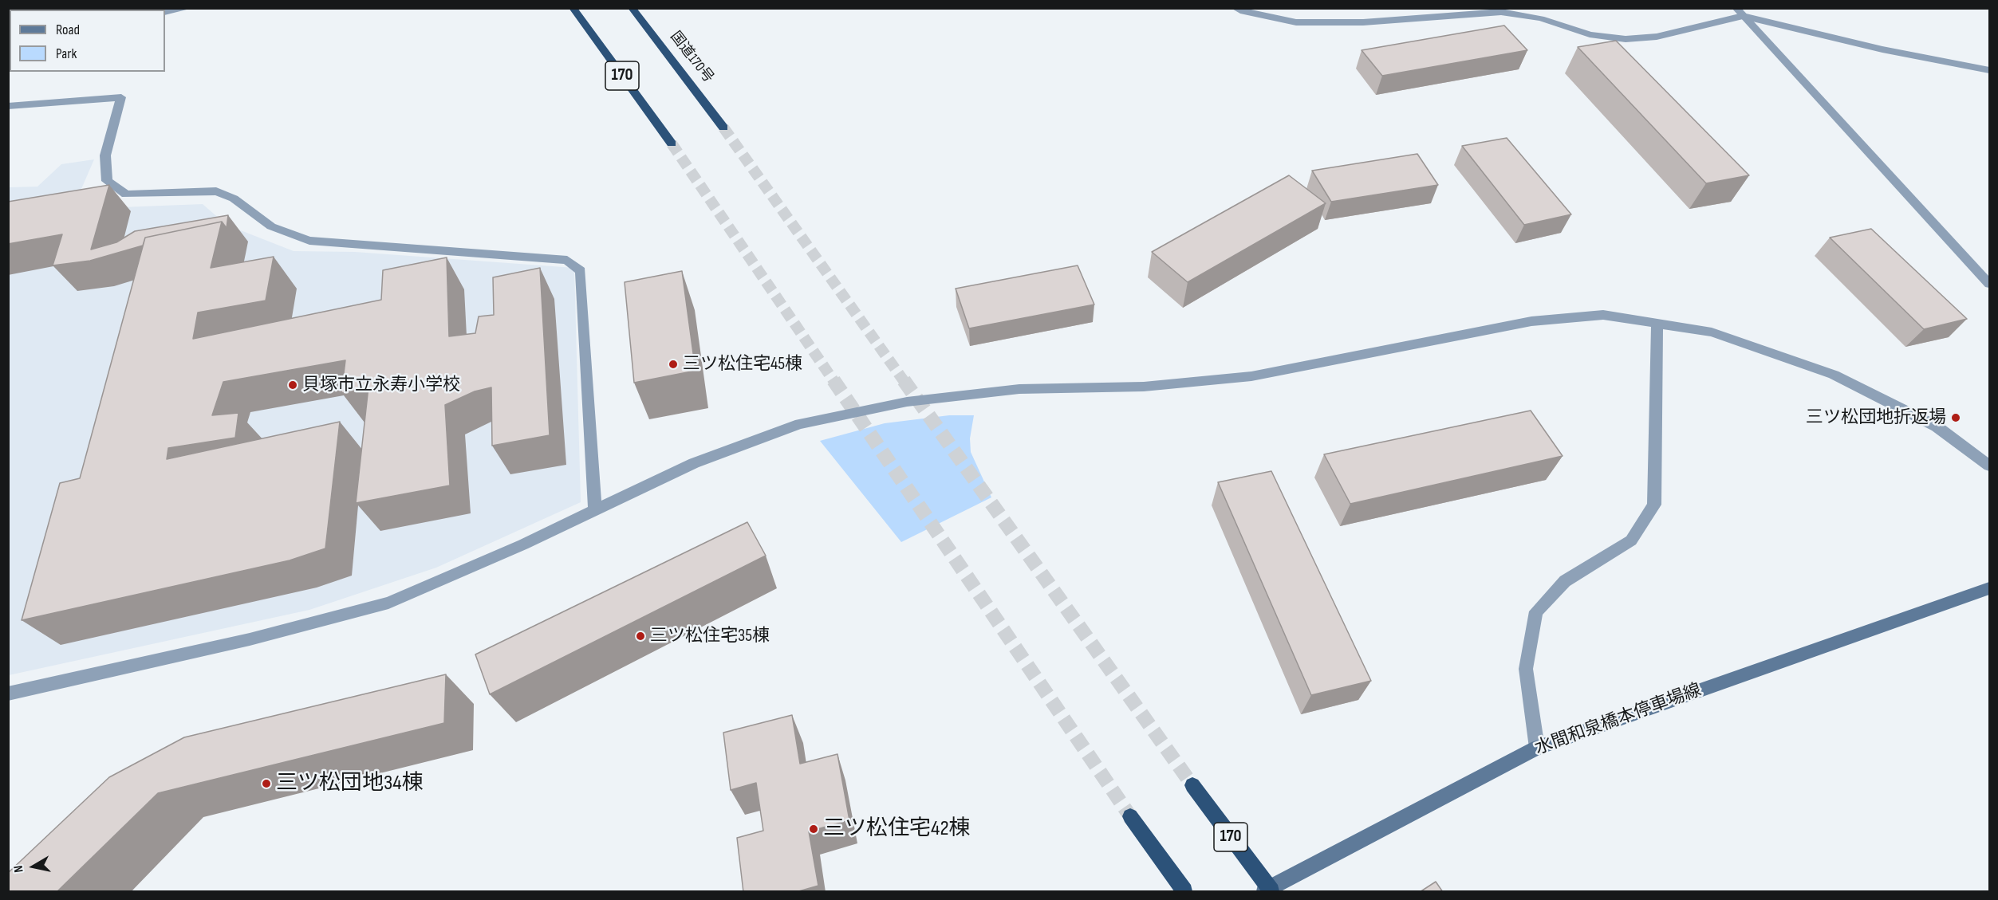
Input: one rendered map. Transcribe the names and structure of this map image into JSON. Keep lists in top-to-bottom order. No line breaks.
{"streets":{"highway":["国道170号","170"],"main road":["水間和泉橋本停車場線"]},"crossings":[["170","水間和泉橋本停車場線"]],"places":["三ツ松住宅45棟","貝塚市立永寿小学校","三ツ松団地折返場","三ツ松住宅35棟","三ツ松団地34棟","三ツ松住宅42棟"],"legend":["Road","Park"],"north":"left"}
